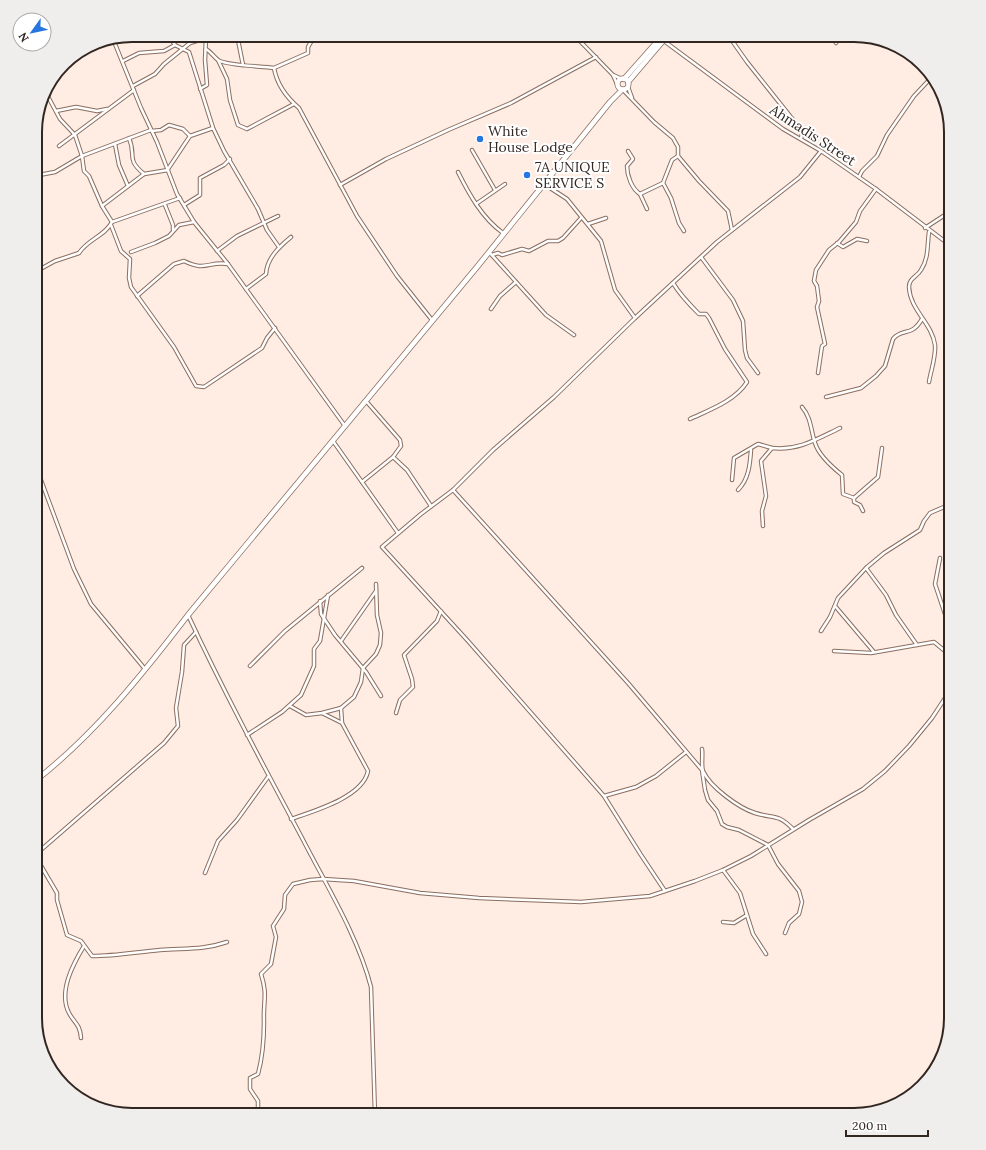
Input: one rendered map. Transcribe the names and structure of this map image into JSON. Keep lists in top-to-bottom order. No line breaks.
{"streets":{"street":["Ahmadis Street"]},"places":["White House Lodge","7A UNIQUE SERVICE S"],"scale_bar":"200 m","north":"bottom left"}
